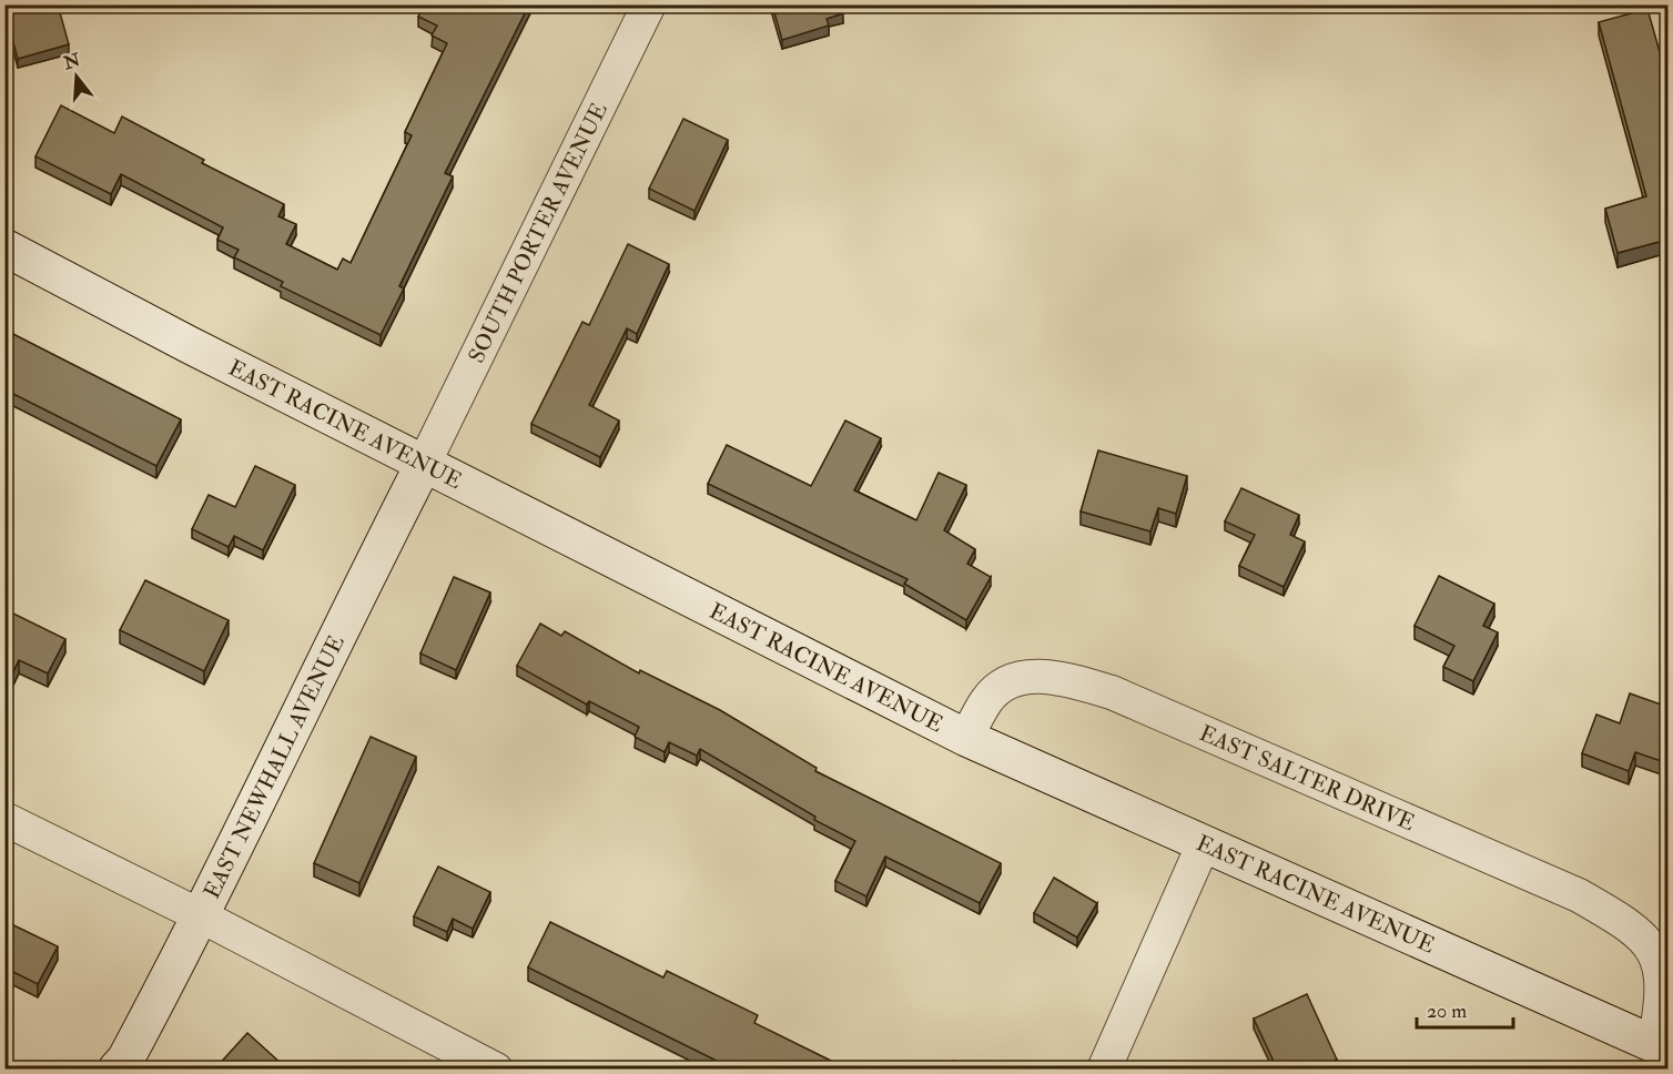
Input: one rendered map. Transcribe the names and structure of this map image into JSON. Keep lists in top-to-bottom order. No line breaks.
{"streets":{"main road":["EAST RACINE AVENUE","EAST NEWHALL AVENUE"],"street":["SOUTH PORTER AVENUE","EAST SALTER DRIVE"]},"crossings":[["SOUTH PORTER AVENUE","EAST RACINE AVENUE"],["SOUTH PORTER AVENUE","EAST NEWHALL AVENUE"],["EAST RACINE AVENUE","EAST NEWHALL AVENUE"],["EAST RACINE AVENUE","EAST SALTER DRIVE"]],"scale_bar":"20 m","north":"top"}
